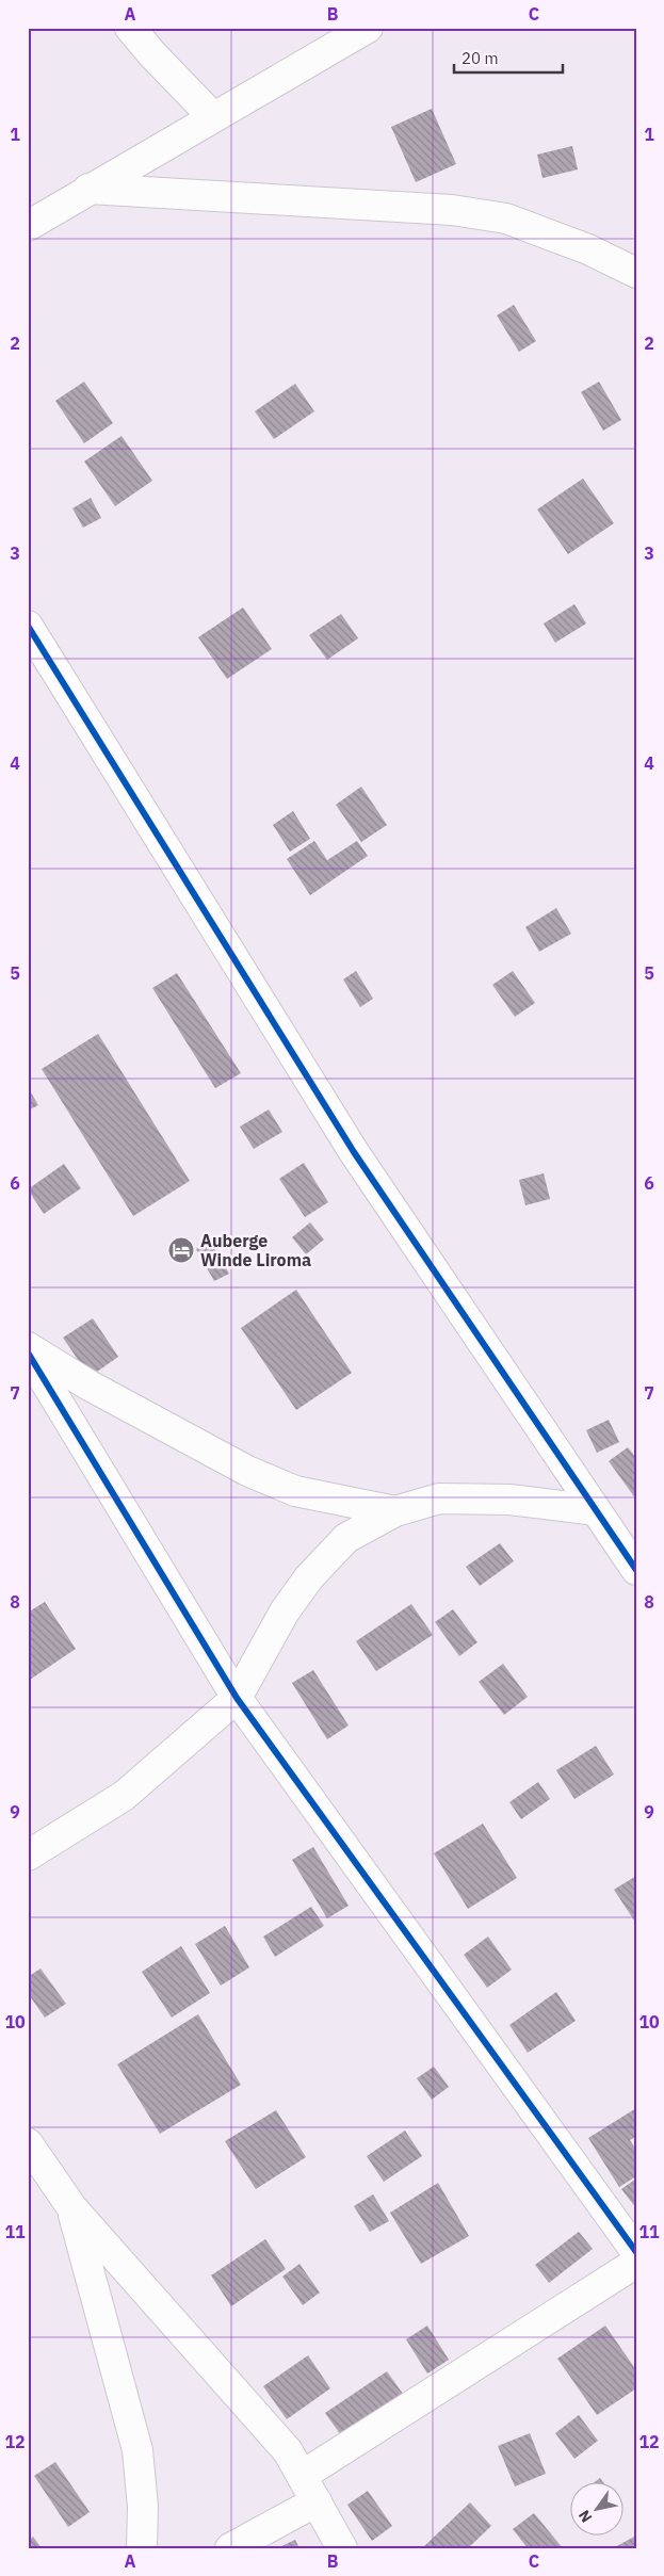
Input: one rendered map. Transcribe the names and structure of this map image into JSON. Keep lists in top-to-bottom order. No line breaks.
{"places":{"hotel":["Auberge Winde Liroma"]},"scale_bar":"20 m","north":"bottom left","grid":{"columns":["A","B","C"],"rows":["1","2","3","4","5","6","7","8","9","10","11","12"]}}
